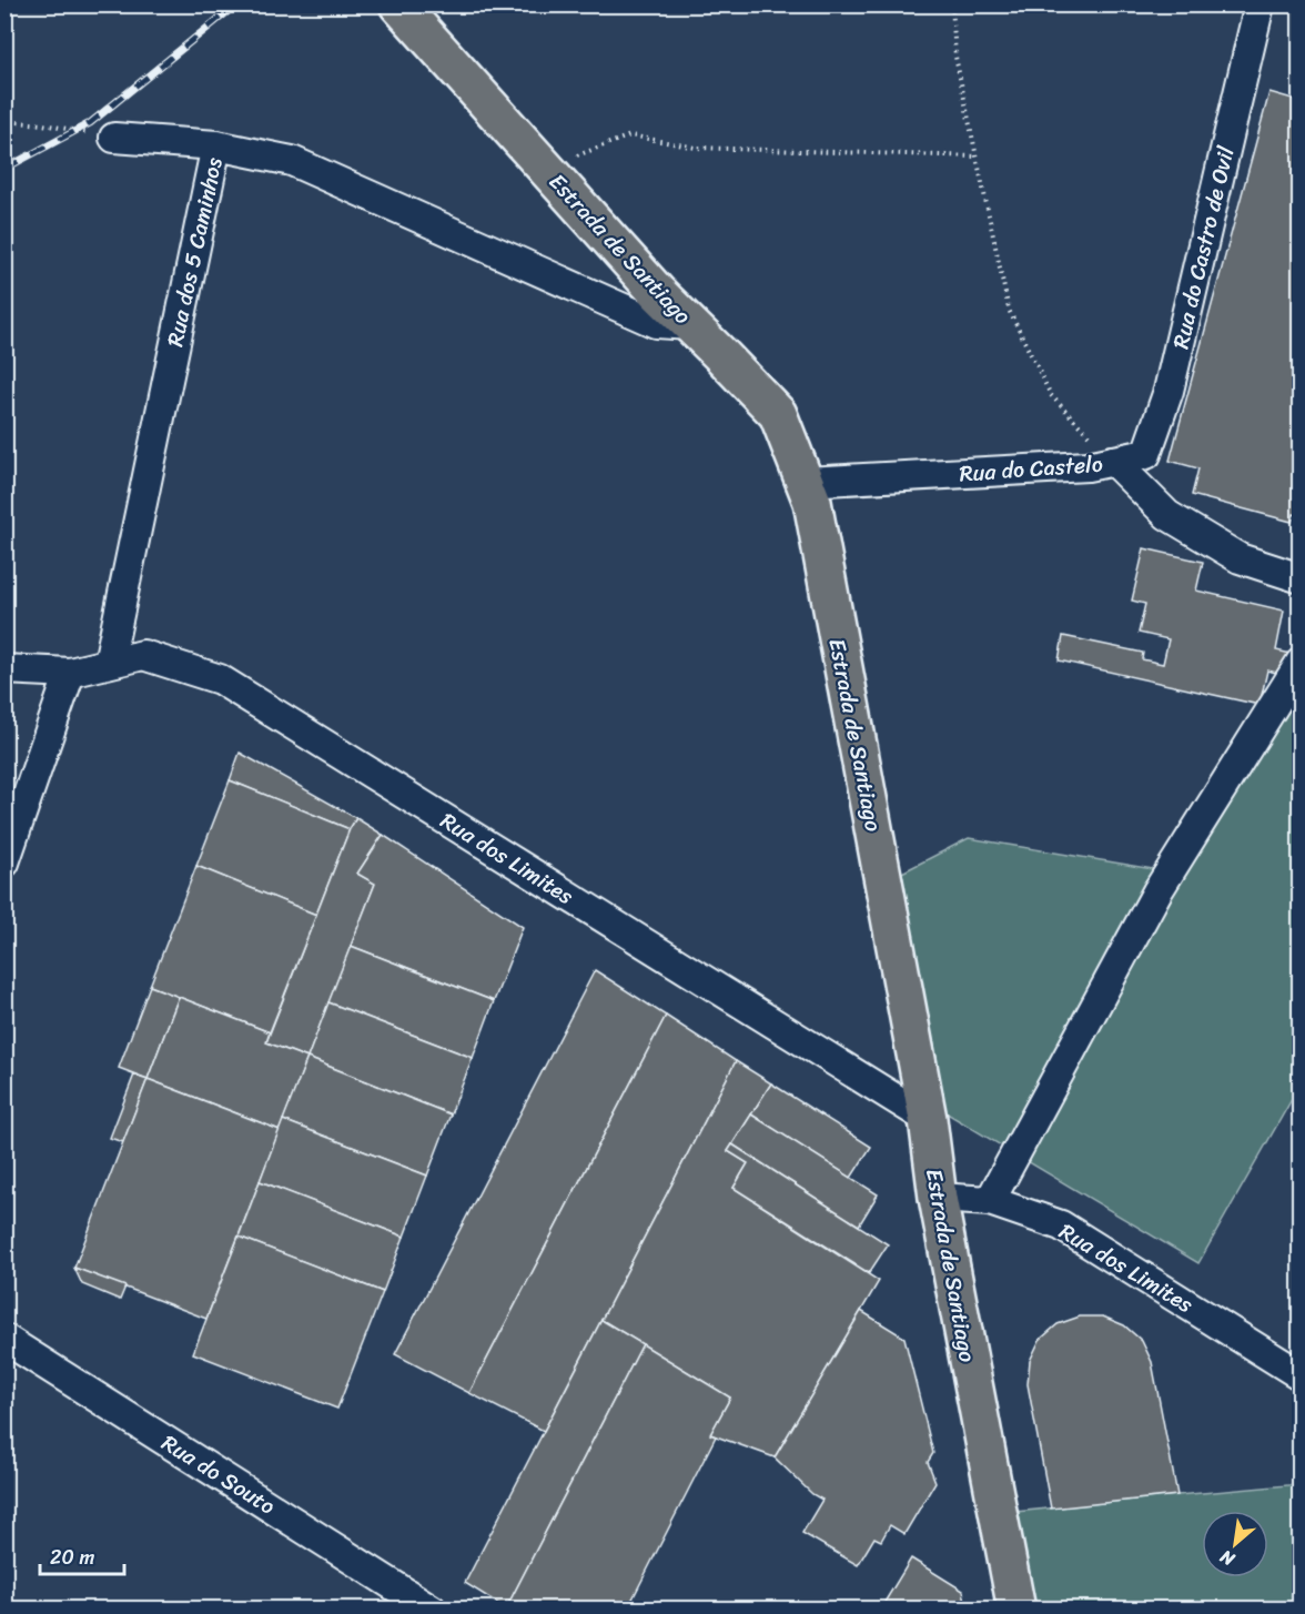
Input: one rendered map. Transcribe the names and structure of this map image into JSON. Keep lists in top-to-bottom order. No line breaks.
{"streets":{"main road":["Estrada de Santiago"],"street":["Rua do Castro de Ovil","Rua dos 5 Caminhos","Rua do Castelo","Rua dos Limites","Rua do Souto"]},"crossings":[["Rua do Castro de Ovil","Rua do Castelo"],["Estrada de Santiago","Rua dos 5 Caminhos"],["Estrada de Santiago","Rua do Castelo"],["Estrada de Santiago","Rua dos Limites"],["Rua dos 5 Caminhos","Rua dos Limites"]],"scale_bar":"20 m","north":"bottom left"}
